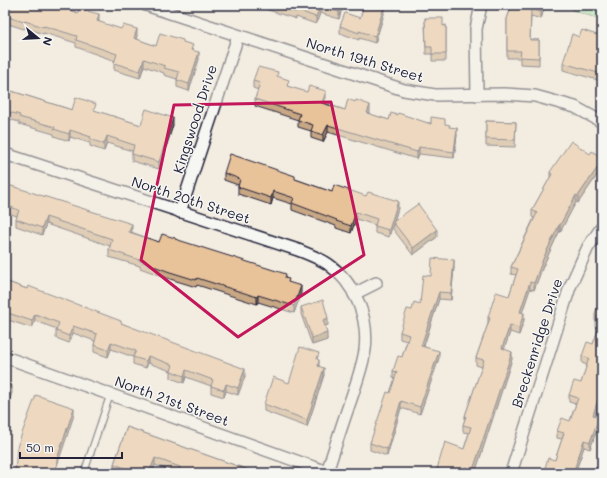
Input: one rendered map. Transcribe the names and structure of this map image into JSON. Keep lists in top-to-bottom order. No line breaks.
{"streets":{"street":["North 19th Street","Kingswood Drive","North 20th Street","Breckenridge Drive","North 21st Street"]},"crossings":[["North 19th Street","Kingswood Drive"],["Kingswood Drive","North 20th Street"],["North 20th Street","North 21st Street"]],"scale_bar":"50 m","north":"right"}
